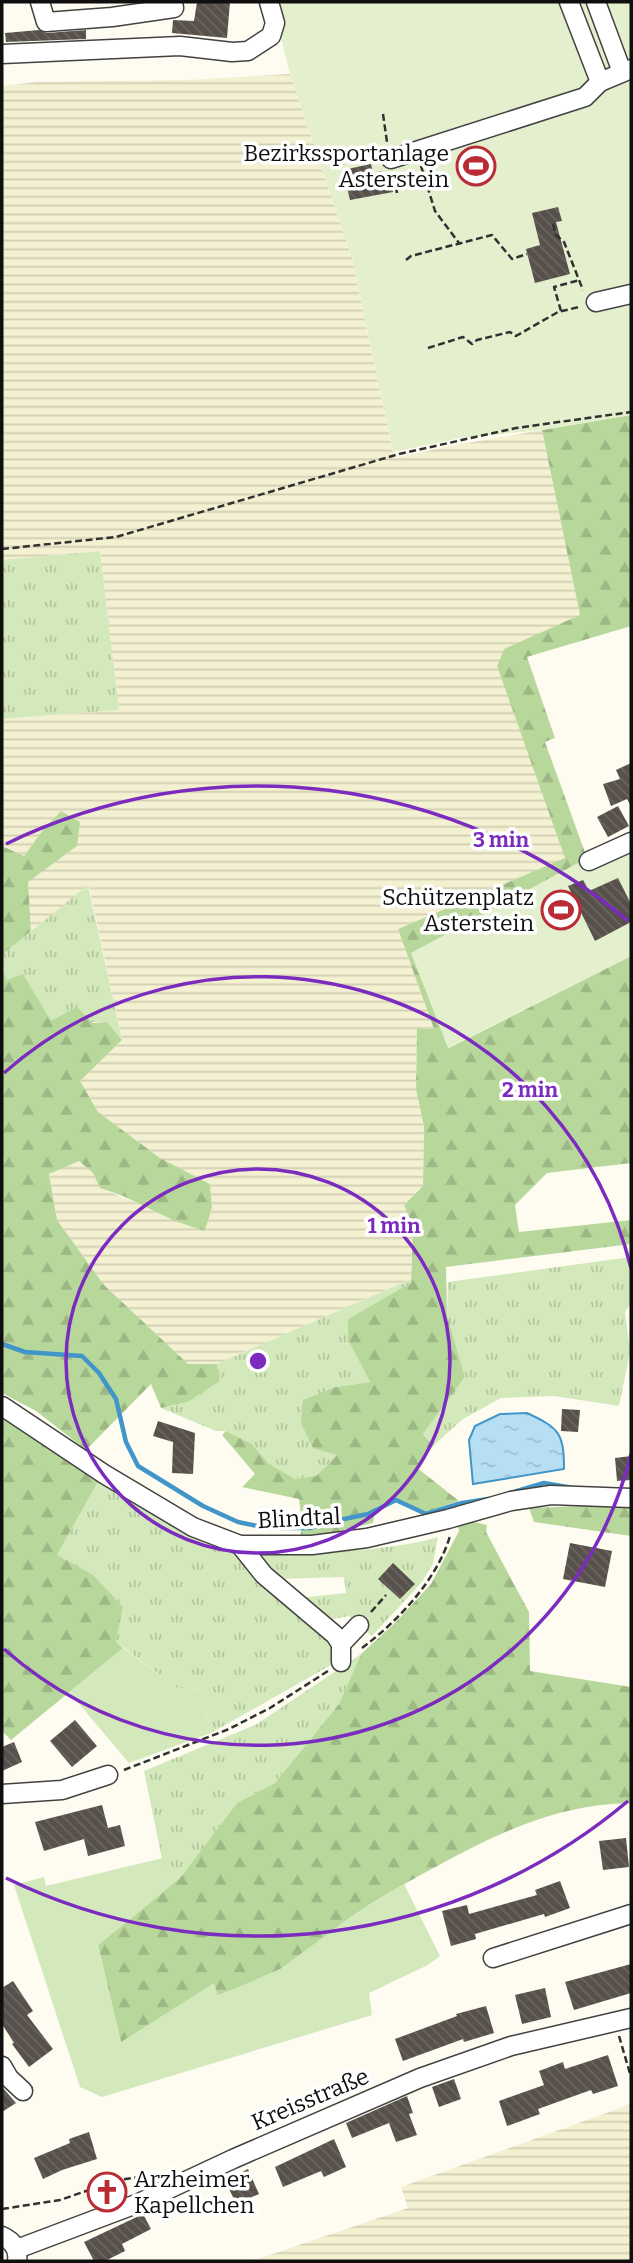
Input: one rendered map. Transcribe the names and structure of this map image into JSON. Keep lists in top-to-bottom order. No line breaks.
{"streets":{"street":["Blindtal","Kreisstraße"]},"places":{"sports":["Bezirkssportanlage Asterstein","Schützenplatz Asterstein"],"church":["Arzheimer Kapellchen"]},"rings":["3 min","2 min","1 min"]}
